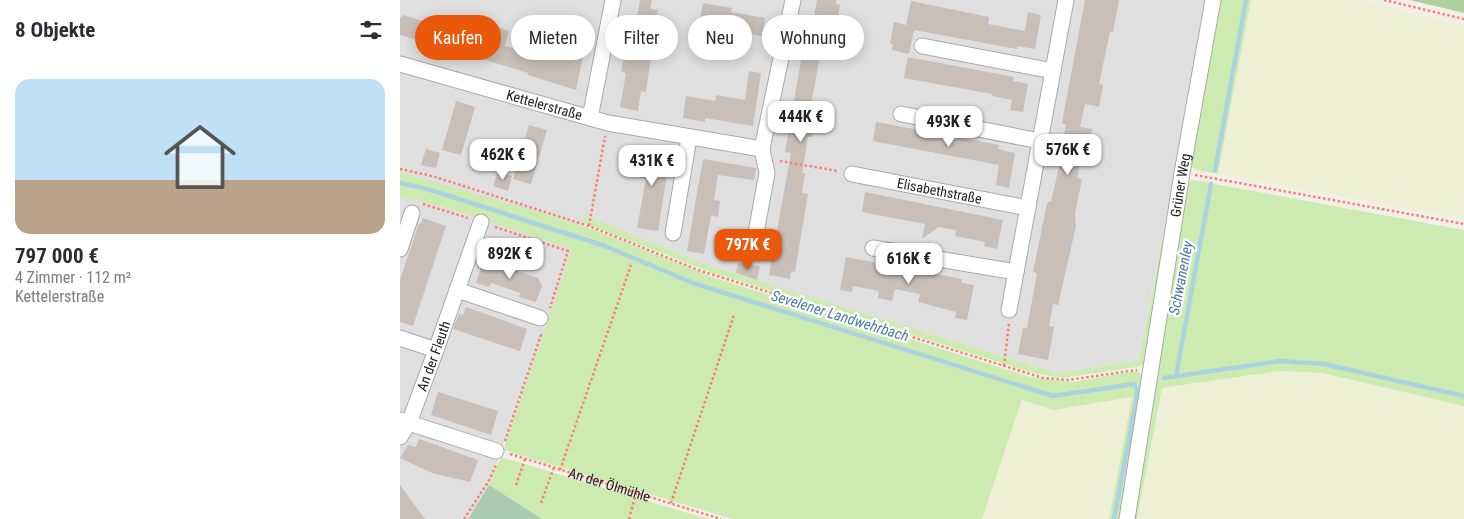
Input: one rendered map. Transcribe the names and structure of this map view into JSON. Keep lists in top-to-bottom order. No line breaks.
{"streets":{"street":["Kettelerstraße","Grüner Weg","Elisabethstraße","An der Fleuth"],"path":["An der Ölmühle"]},"water":["Schwanenley","Sevelener Landwehrbach"],"page":{"heading":"8 Objekte","chip":["Kaufen","Mieten","Filter","Neu","Wohnung"],"list":[{"name":"797 000 €","note":"4 Zimmer · 112 m² · Kettelerstraße"}],"price":["444K €","493K €","576K €","462K €","431K €","797K €","892K €","616K €"]}}
